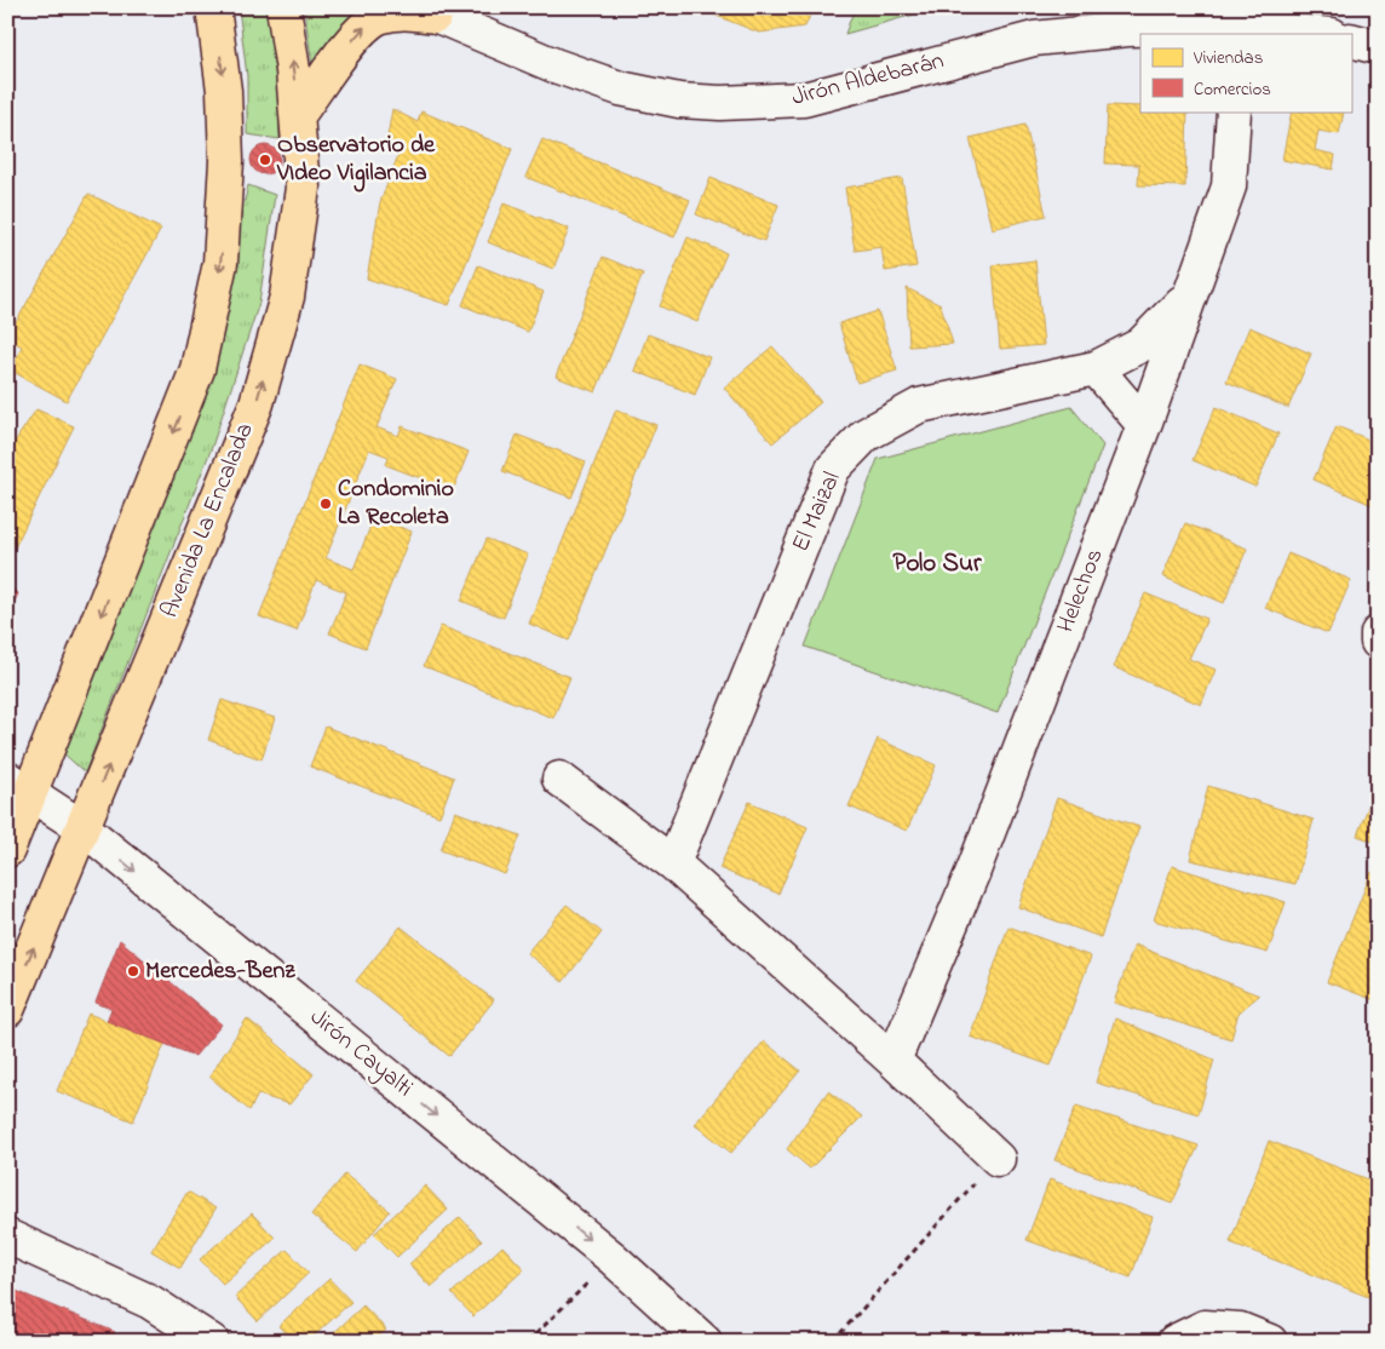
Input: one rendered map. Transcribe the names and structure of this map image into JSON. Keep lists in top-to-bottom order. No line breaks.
{"streets":{"main road":["Avenida La Encalada"],"street":["Jirón Aldebarán","El Maizal","Helechos","Jirón Cayalti"]},"crossings":[["El Maizal","Helechos"],["Avenida La Encalada","Jirón Cayalti"]],"one_way":["Jirón Cayalti"],"districts":["Polo Sur"],"places":["Observatorio de VIdeo Vigilancia","Condominio La Recoleta","Mercedes-Benz"],"legend":["Viviendas","Comercios"]}
